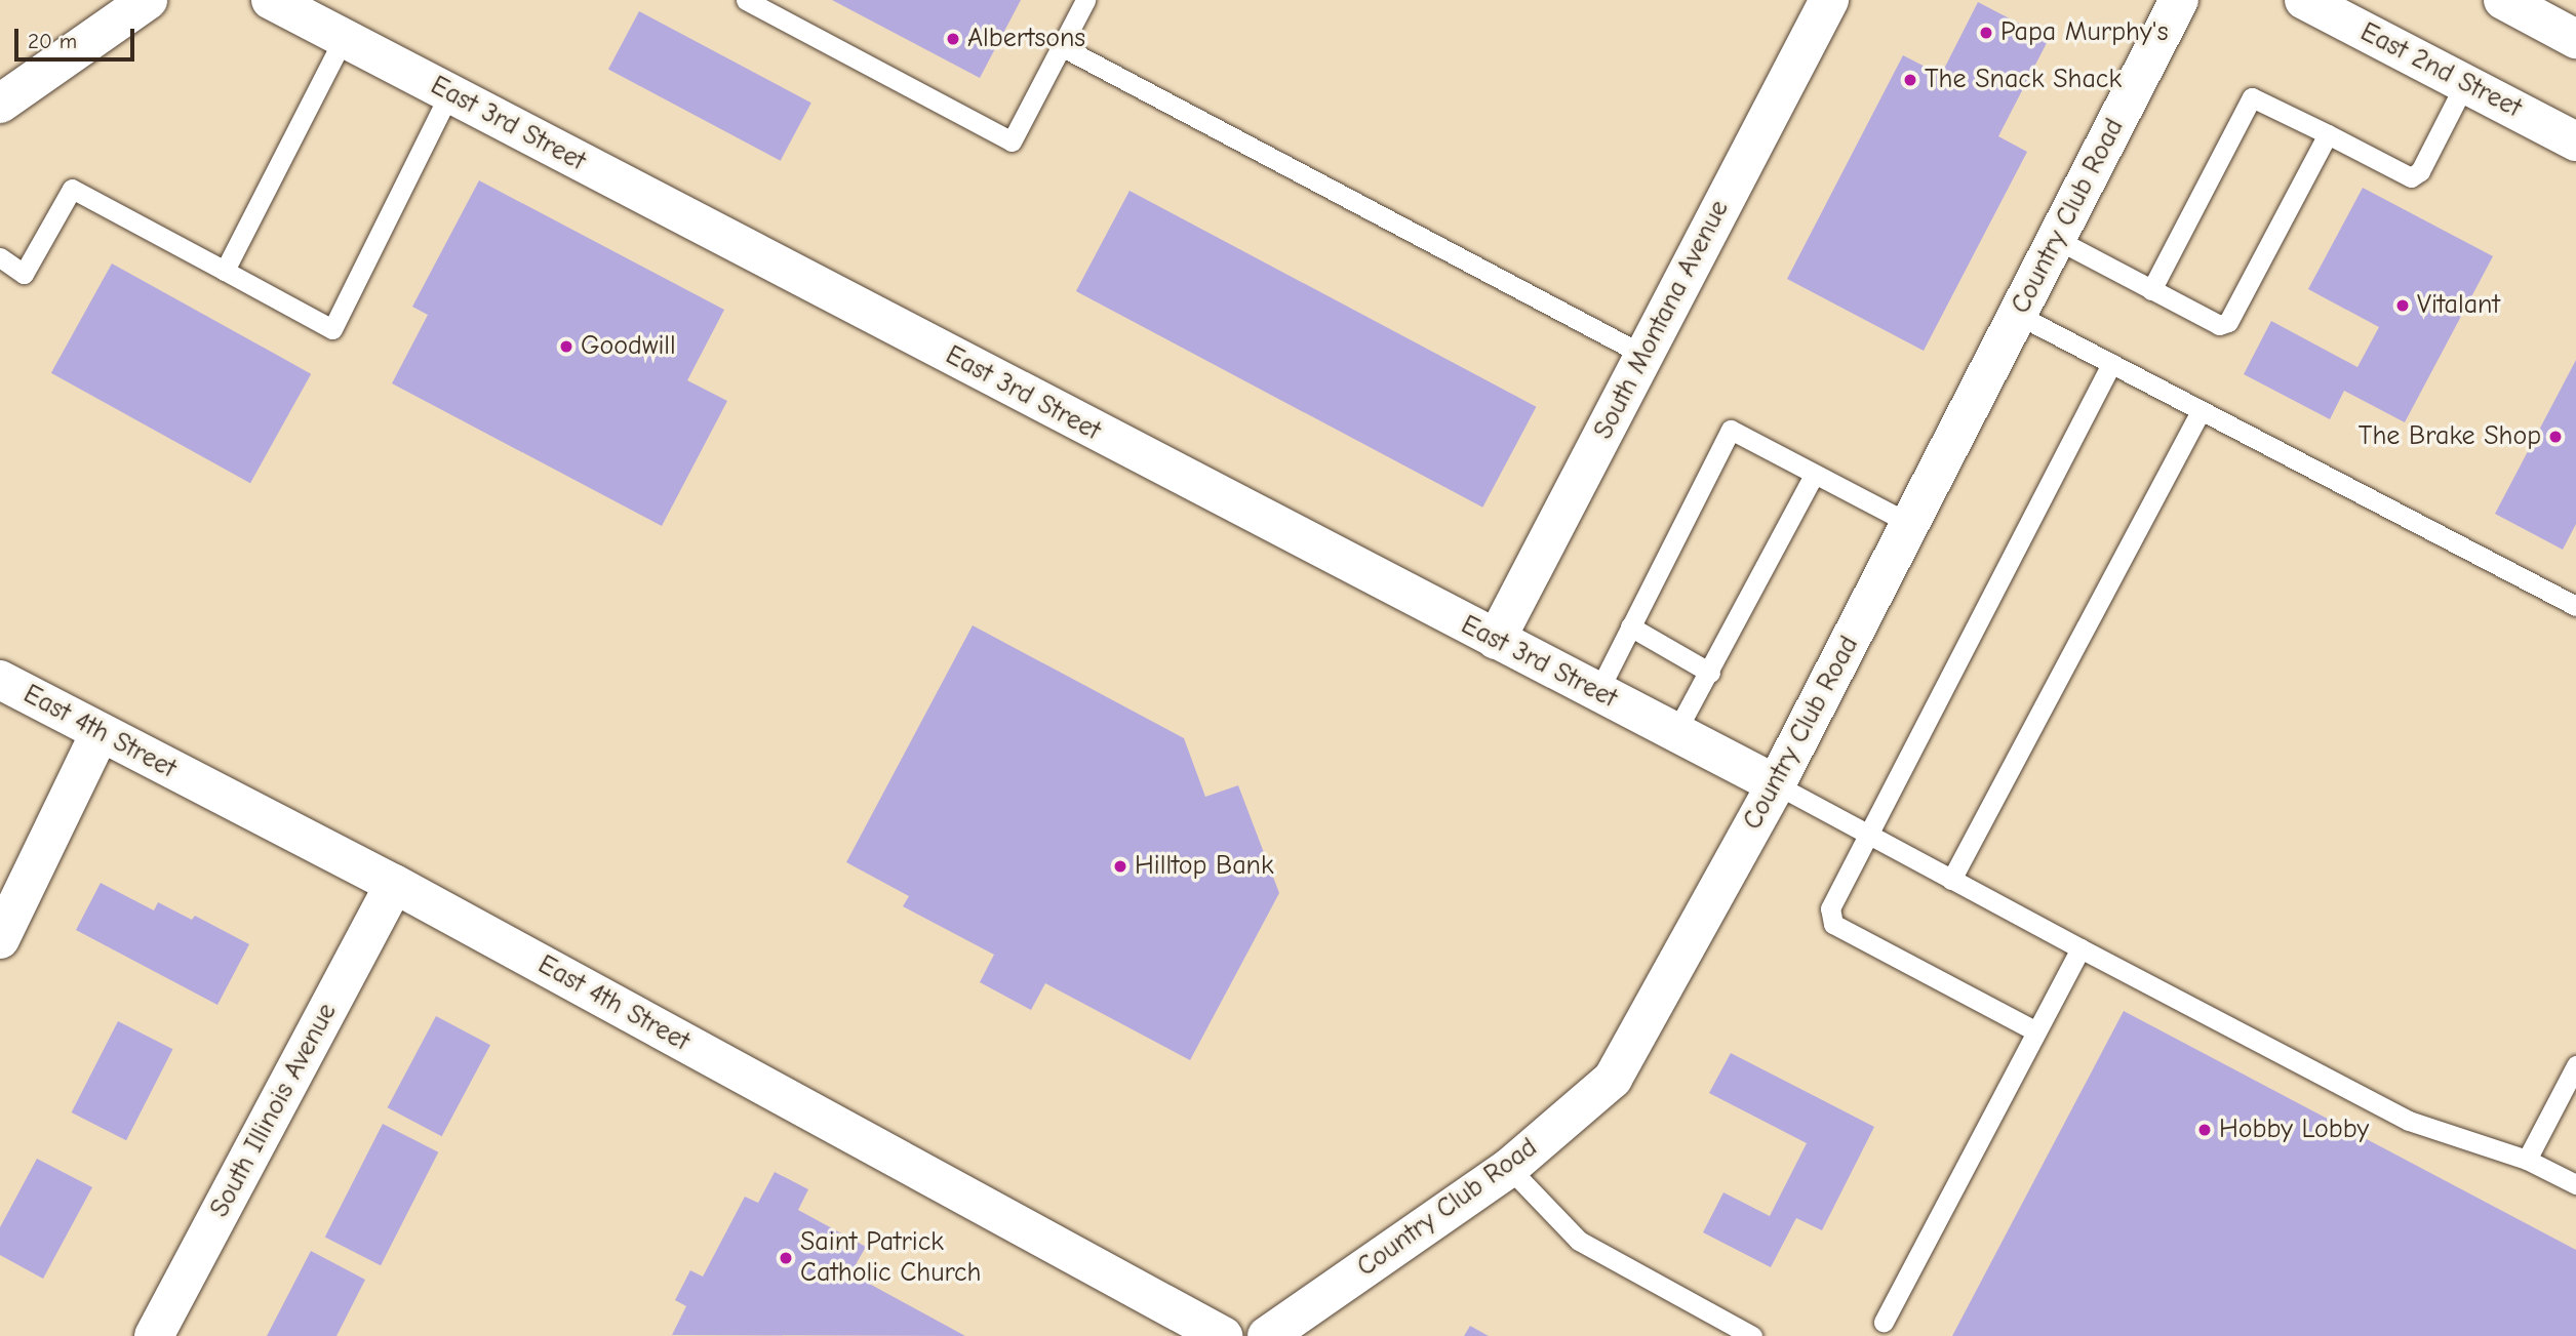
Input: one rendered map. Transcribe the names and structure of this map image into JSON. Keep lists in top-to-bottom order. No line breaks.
{"streets":{"street":["East 2nd Street","East 3rd Street","Country Club Road","South Montana Avenue","East 4th Street","South Illinois Avenue"]},"crossings":[["East 3rd Street","Country Club Road"],["East 3rd Street","South Montana Avenue"],["East 4th Street","South Illinois Avenue"]],"places":["Papa Murphy's","Albertsons","The Snack Shack","Vitalant","Goodwill","The Brake Shop","Hilltop Bank","Hobby Lobby","Saint Patrick Catholic Church"],"scale_bar":"20 m"}
